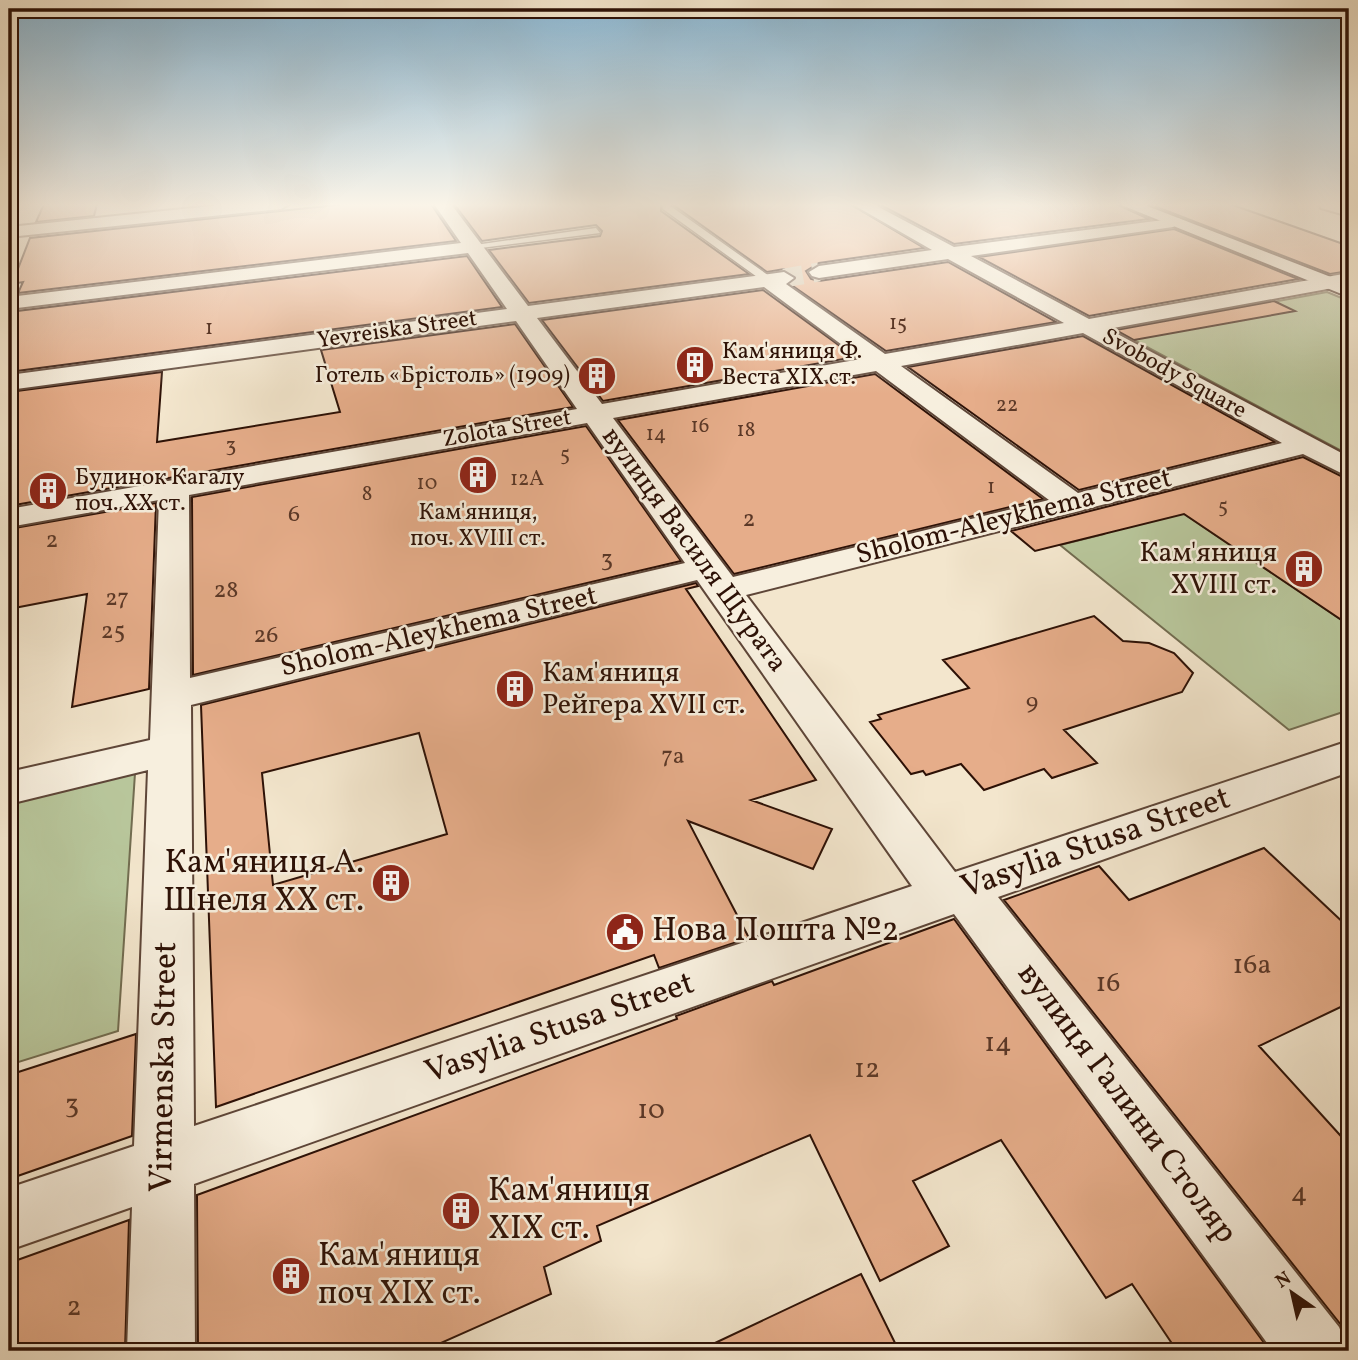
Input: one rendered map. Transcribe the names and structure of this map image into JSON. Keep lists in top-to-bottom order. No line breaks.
{"streets":{"street":["Yevreiska Street","Svobody Square","Zolota Street","Sholom-Aleykhema Street","вулиця Василя Щурата","Vasylia Stusa Street","Virmenska Street","вулиця Галини Столяр"]},"crossings":[["Yevreiska Street","вулиця Василя Щурата"],["Svobody Square","Zolota Street"],["Svobody Square","Sholom-Aleykhema Street"],["Zolota Street","вулиця Василя Щурата"],["Zolota Street","Virmenska Street"],["Sholom-Aleykhema Street","вулиця Василя Щурата"],["Sholom-Aleykhema Street","Virmenska Street"],["вулиця Василя Щурата","Vasylia Stusa Street"],["вулиця Василя Щурата","вулиця Галини Столяр"],["Vasylia Stusa Street","Virmenska Street"],["Vasylia Stusa Street","вулиця Галини Столяр"]],"places":{"building":["Кам'яниця Ф. Веста XIX ст.","Готель «Брістоль» (1909)","Кам'яниця, поч. XVIII ст.","Будинок Кагалу поч. XX ст.","Кам'яниця XVIII ст.","Кам'яниця Рейгера XVII ст.","Кам'яниця А. Шнеля XX cт.","Кам'яниця XIX ст.","Кам'яниця поч XIX ст."],"public building":["Нова Пошта №2"]},"house_numbers":["15","1","22","16","18","14","3","5","12А","10","1","8","5","6","2","2","3","28","27","25","26","9","7а","16а","16","14","12","3","10","4","2"],"north":"top left"}
